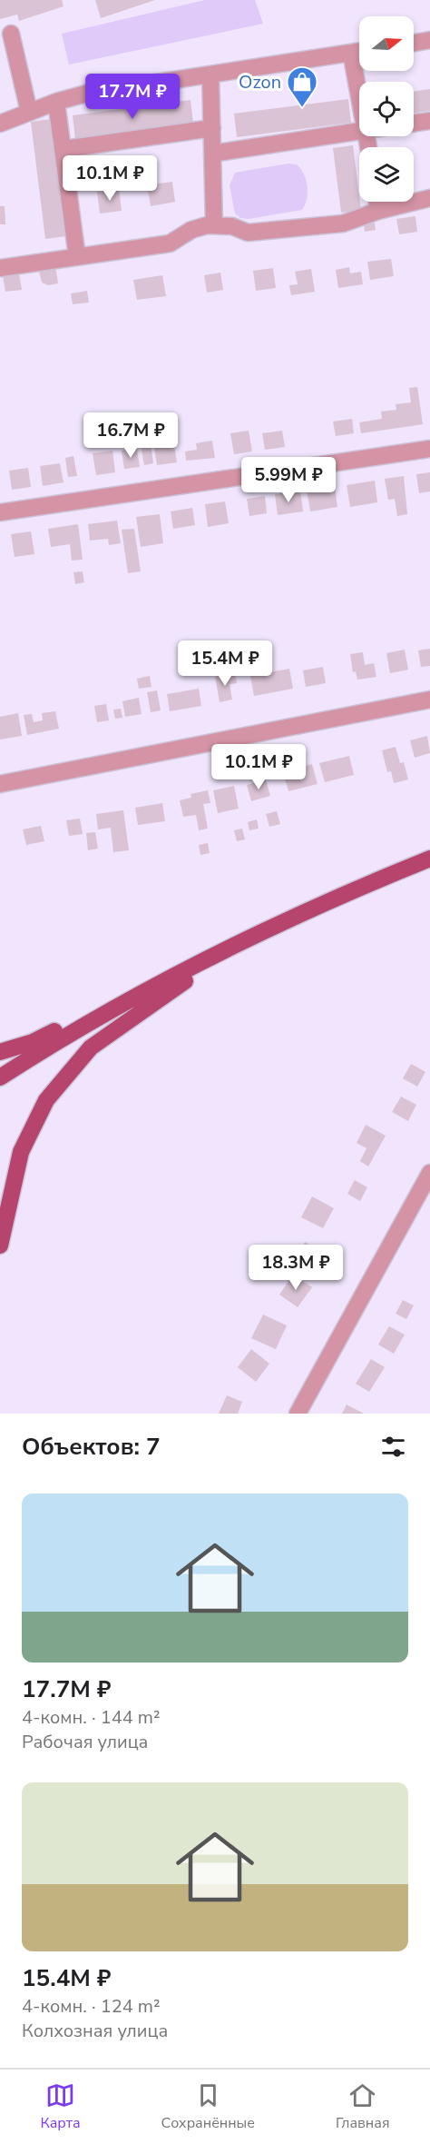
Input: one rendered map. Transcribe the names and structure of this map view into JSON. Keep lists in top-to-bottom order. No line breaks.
{"places":{"shop":["Ozon"]},"north":"right","page":{"price":["17.7M ₽","10.1M ₽","16.7M ₽","5.99M ₽","15.4M ₽","10.1M ₽","18.3M ₽"],"heading":"Объектов: 7","list":[{"name":"17.7M ₽","note":"4-комн. · 144 m² · Рабочая улица"},{"name":"15.4M ₽","note":"4-комн. · 124 m² · Колхозная улица"}],"tabs":["Карта","Сохранённые","Главная"]}}
